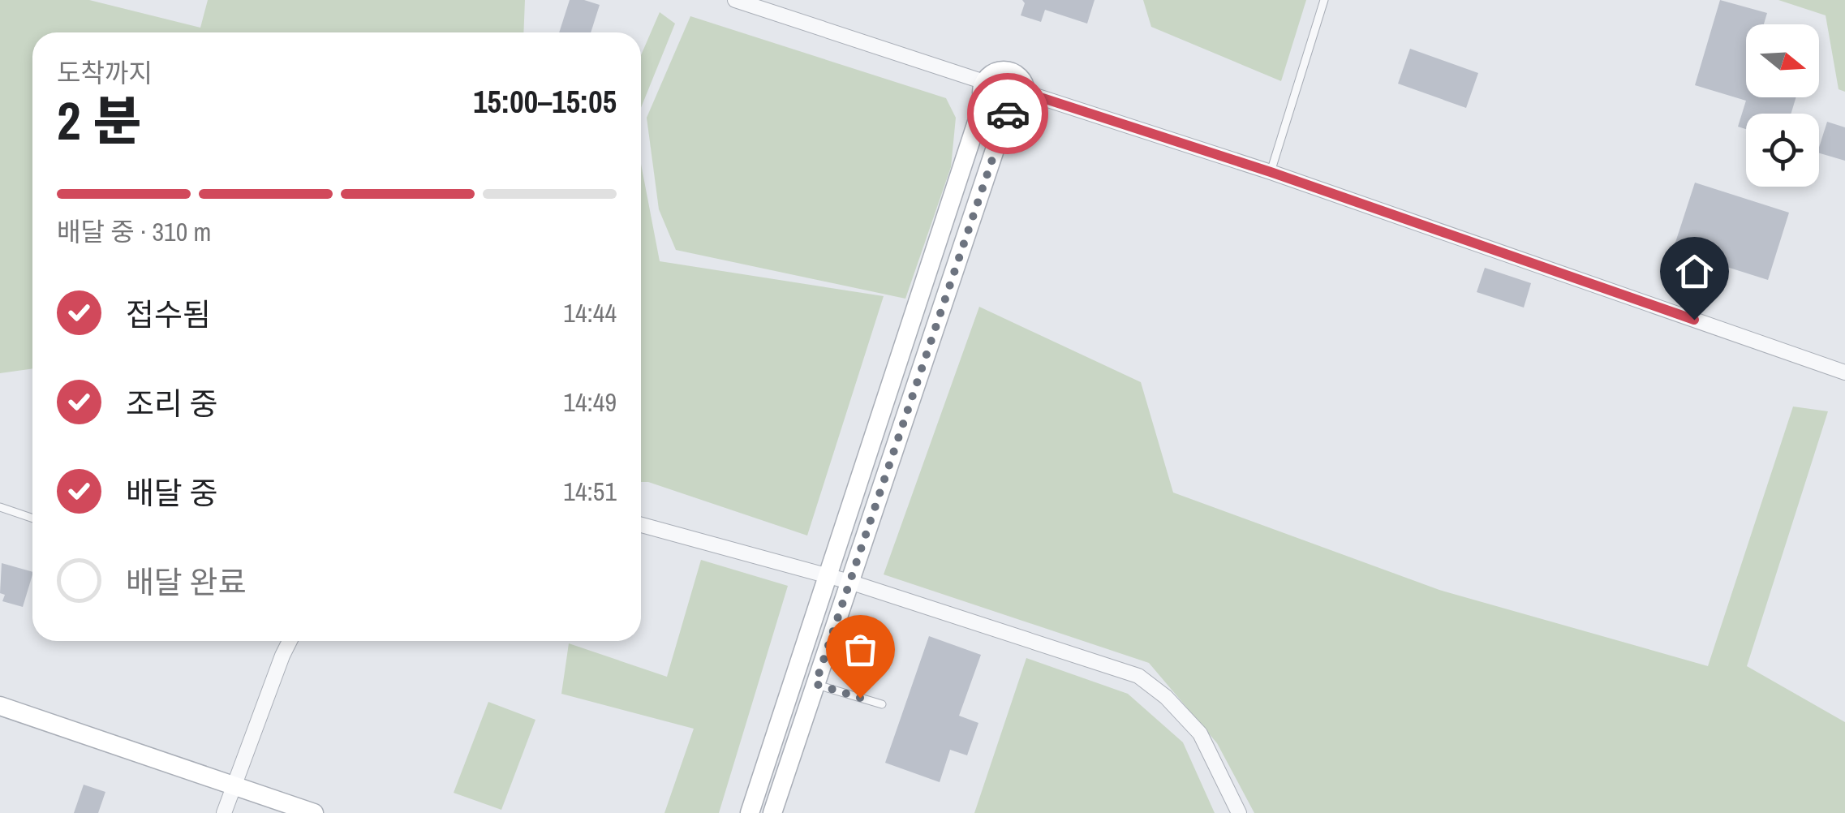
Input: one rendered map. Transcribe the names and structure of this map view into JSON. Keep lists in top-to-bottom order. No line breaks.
{"north":"right","page":{"heading":["2 분","도착까지","15:00–15:05"],"bar":"배달 중 · 310 m","list":[["접수됨","14:44"],["조리 중","14:49"],["배달 중","14:51"],"배달 완료"]}}
